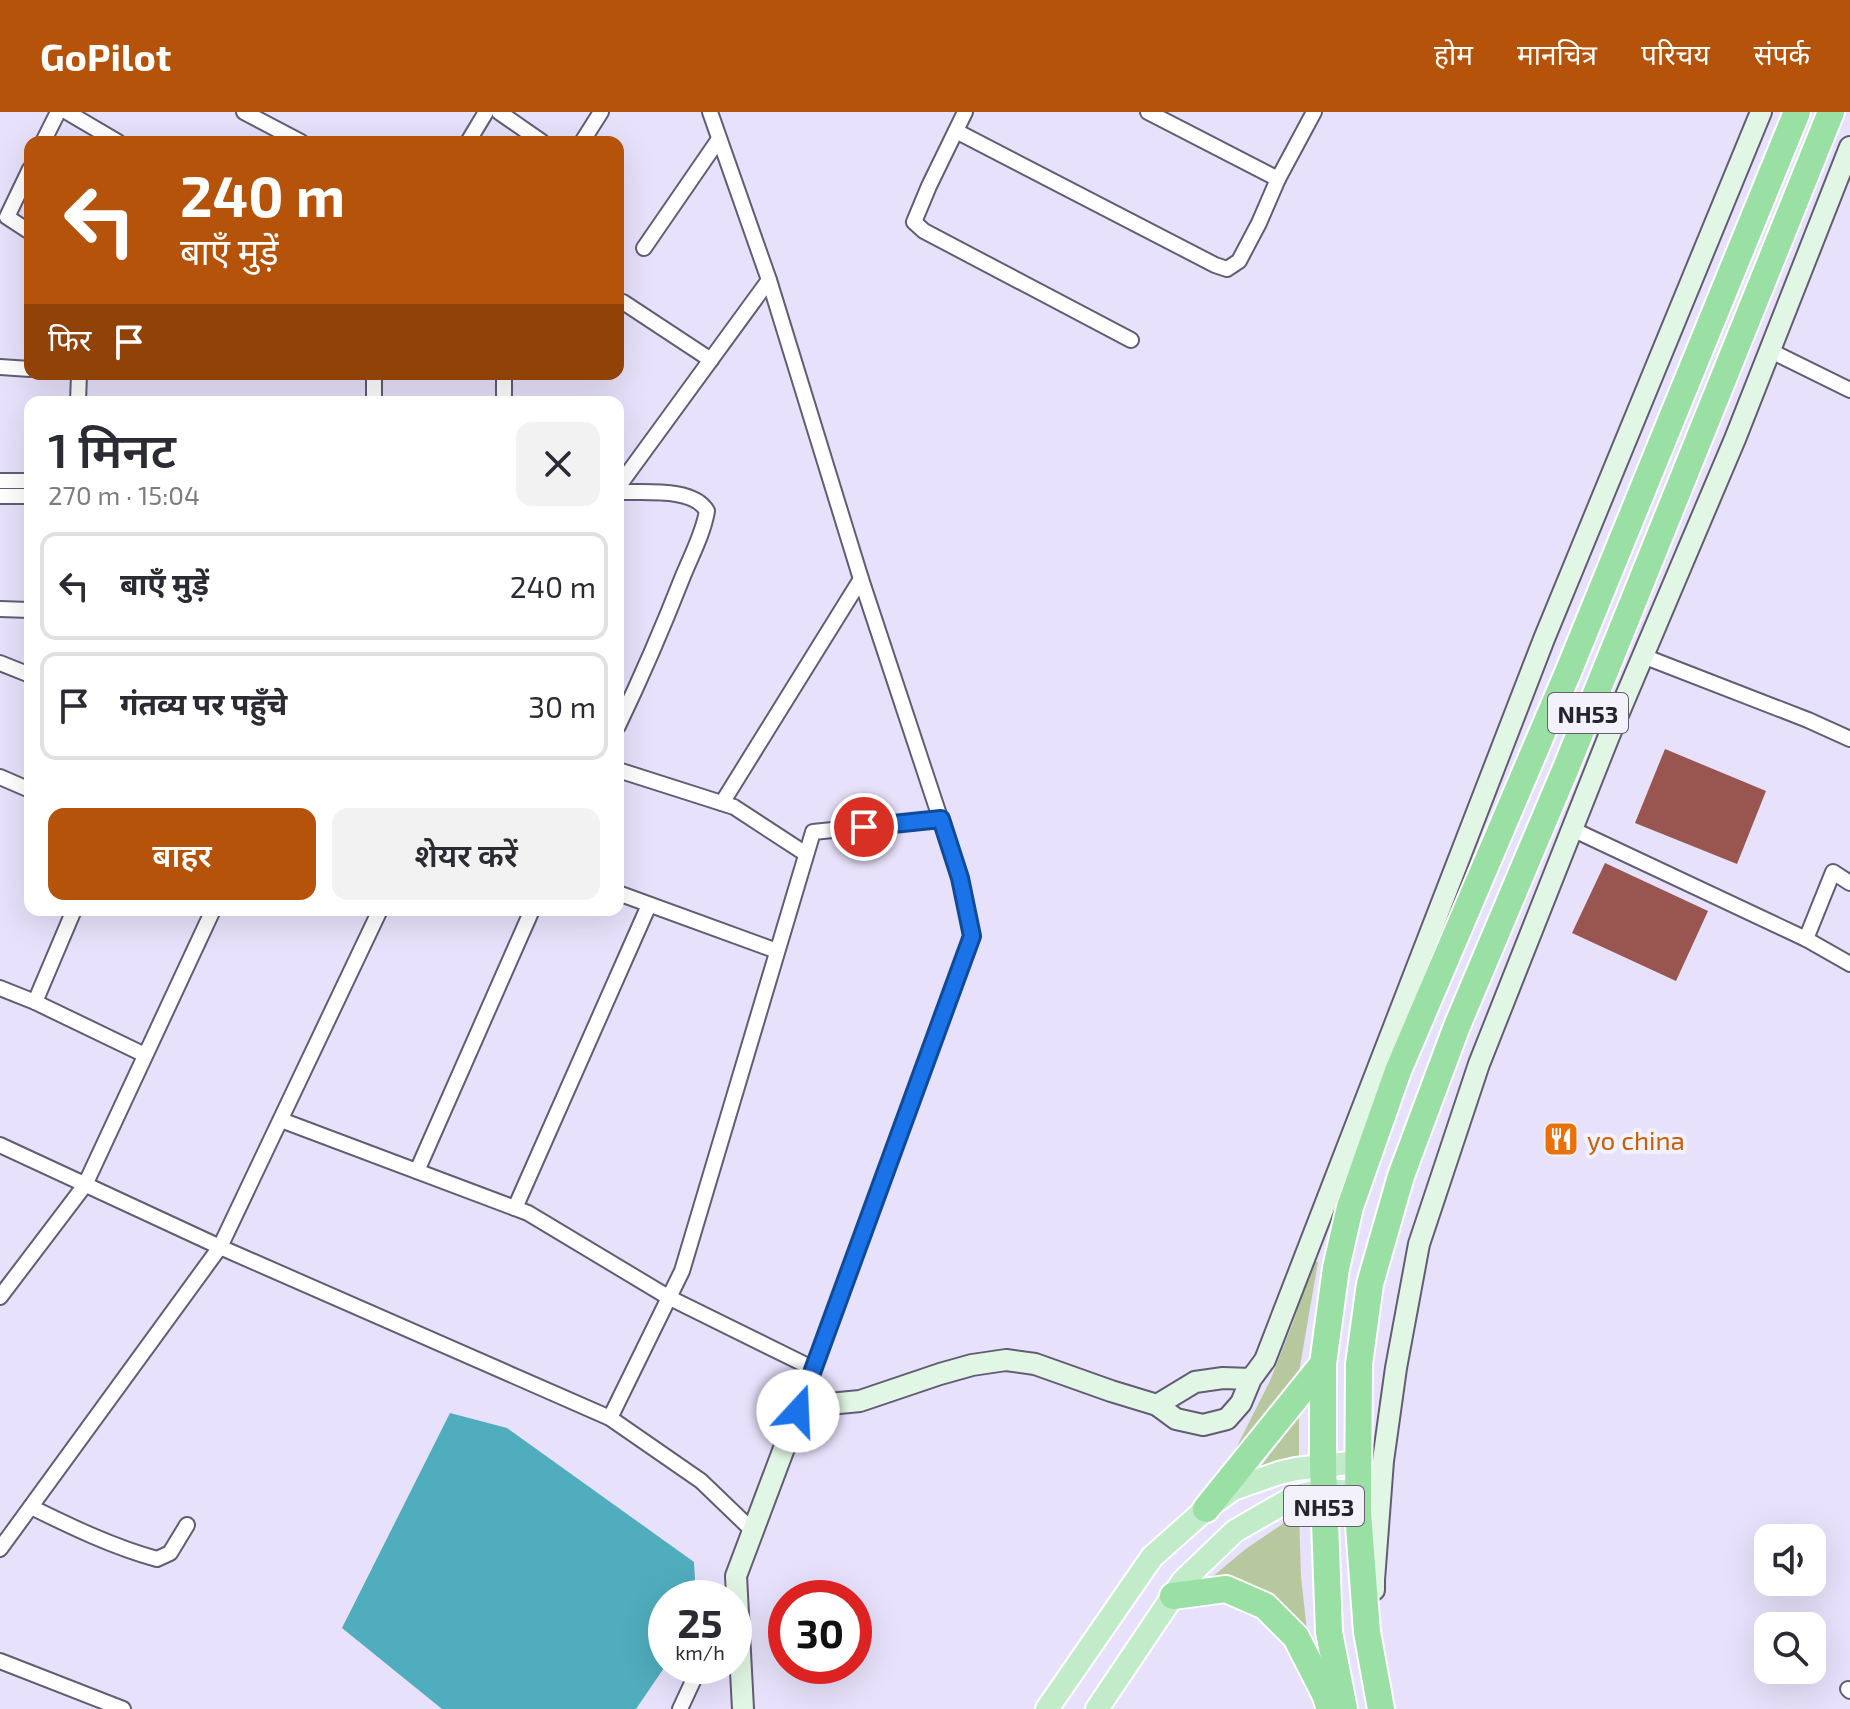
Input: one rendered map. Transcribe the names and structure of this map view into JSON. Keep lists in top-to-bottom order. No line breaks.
{"streets":{"highway":["NH53"]},"places":{"restaurant":["yo china"]},"page":{"header":"GoPilot","nav":["होम","मानचित्र","परिचय","संपर्क"],"turn":["240 m","बाएँ मुड़ें"],"then":"फिर","heading":["1 मिनट","270 m · 15:04"],"list":[{"name":"बाएँ मुड़ें","value":"240 m"},{"name":"गंतव्य पर पहुँचे","value":"30 m"}],"buttons":["बाहर","शेयर करें"],"speed":"25 km/h","limit":"30"}}
